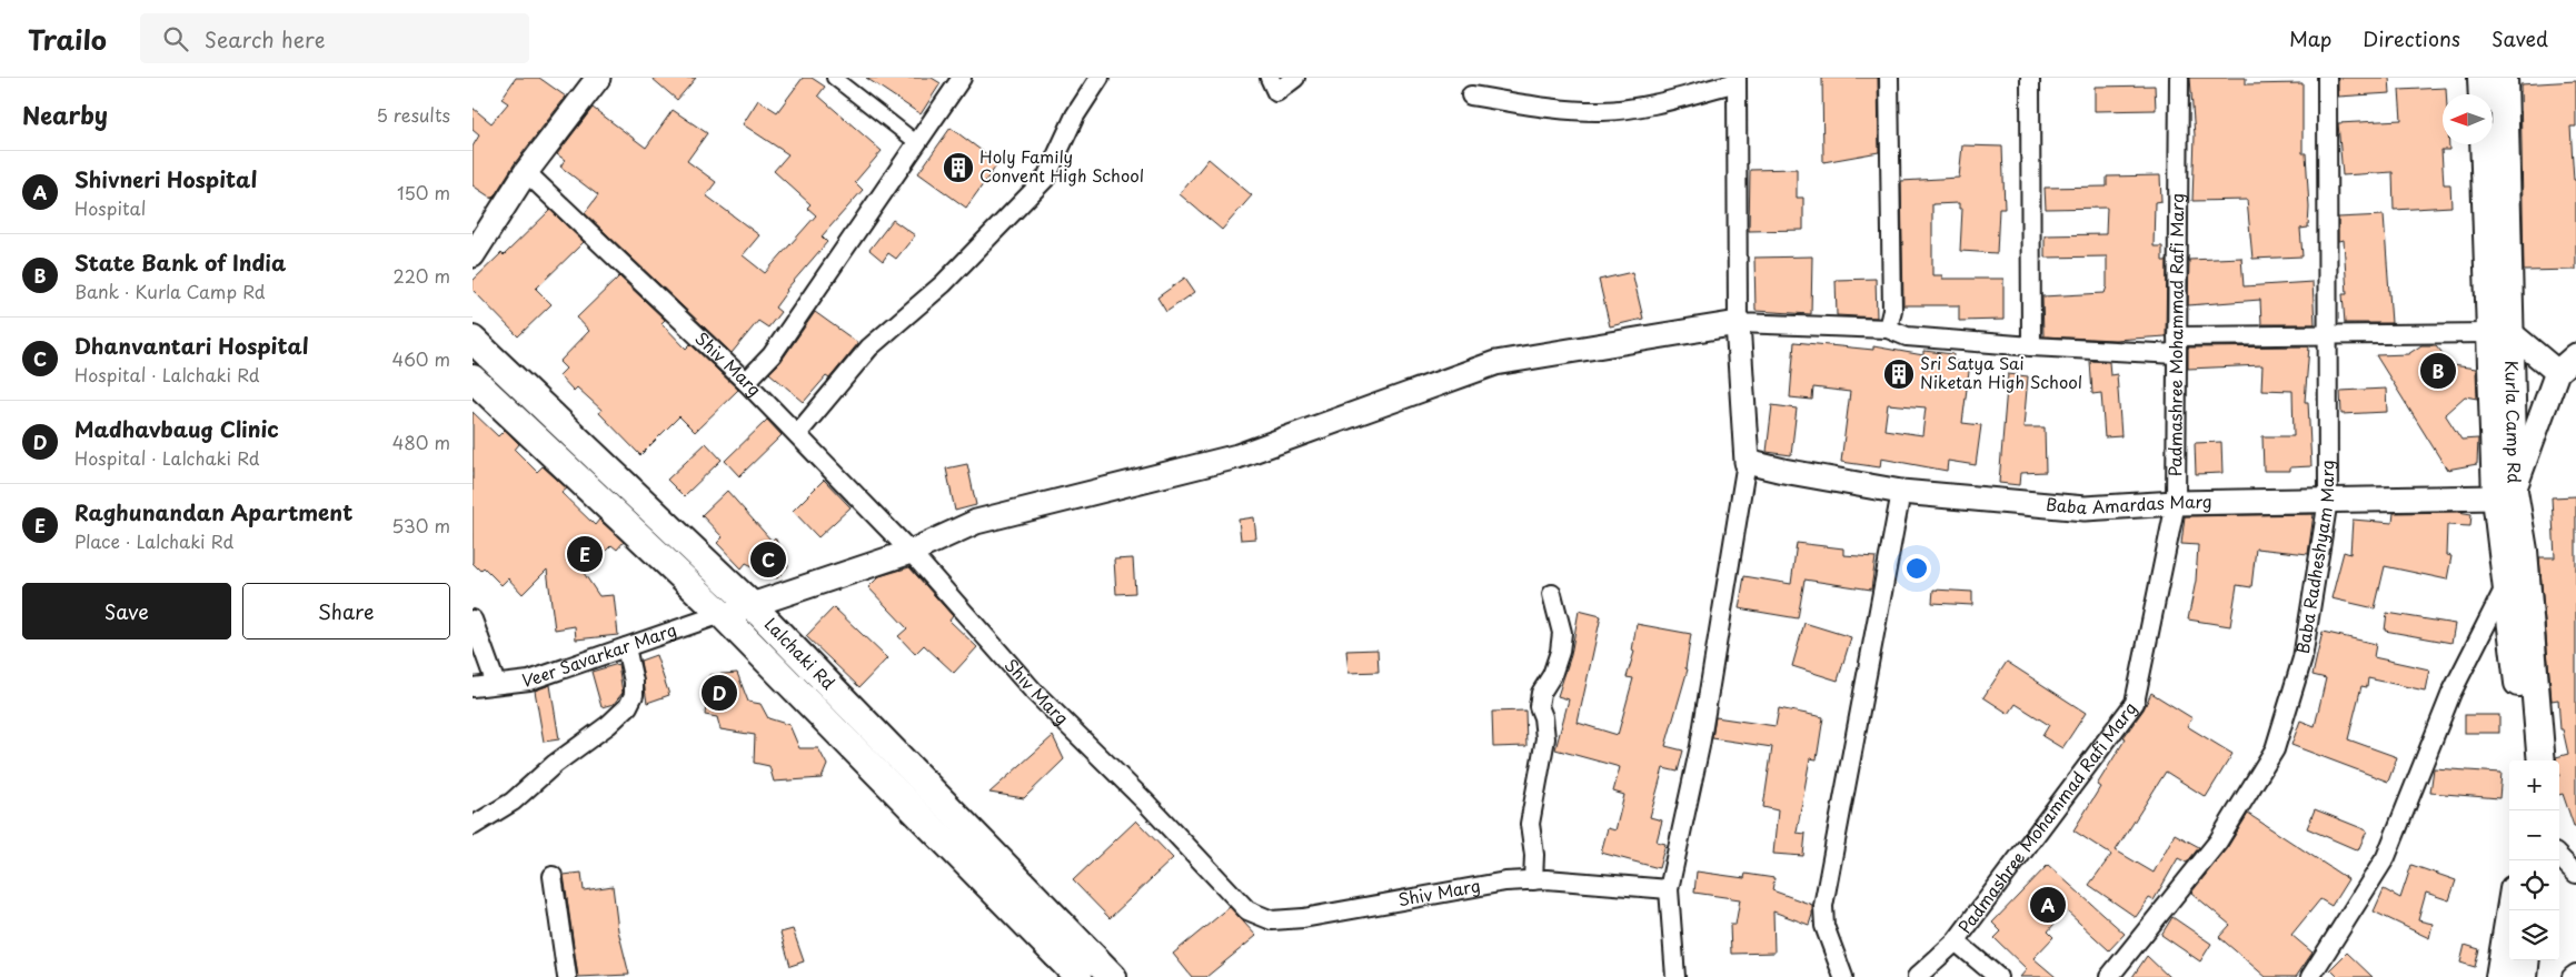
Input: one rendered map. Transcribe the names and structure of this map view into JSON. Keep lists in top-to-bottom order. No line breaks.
{"streets":{"main road":["Kurla Camp Rd","Lalchaki Rd"],"street":["Padmashree Mohammad Rafi Marg","Shiv Marg","Baba Amardas Marg","Baba Radheshyam Marg","Veer Savarkar Marg"]},"crossings":[["Padmashree Mohammad Rafi Marg","Baba Amardas Marg"],["Kurla Camp Rd","Baba Amardas Marg"],["Baba Amardas Marg","Baba Radheshyam Marg"],["Lalchaki Rd","Veer Savarkar Marg"]],"places":{"building":["Holy Family Convent High School","Sri Satya Sai Niketan High School"]},"north":"left","page":{"header":"Trailo","search":"Search here","nav":["Map","Directions","Saved"],"heading":["Nearby","5 results"],"list":[{"mark":"A","name":"Shivneri Hospital","note":"Hospital","value":"150 m"},{"mark":"B","name":"State Bank of India","note":"Bank · Kurla Camp Rd","value":"220 m"},{"mark":"C","name":"Dhanvantari Hospital","note":"Hospital · Lalchaki Rd","value":"460 m"},{"mark":"D","name":"Madhavbaug Clinic","note":"Hospital · Lalchaki Rd","value":"480 m"},{"mark":"E","name":"Raghunandan Apartment","note":"Place · Lalchaki Rd","value":"530 m"}],"pins":["B","E","C","D","A"],"buttons":["Save","Share"],"map_buttons":["+","−"]}}
